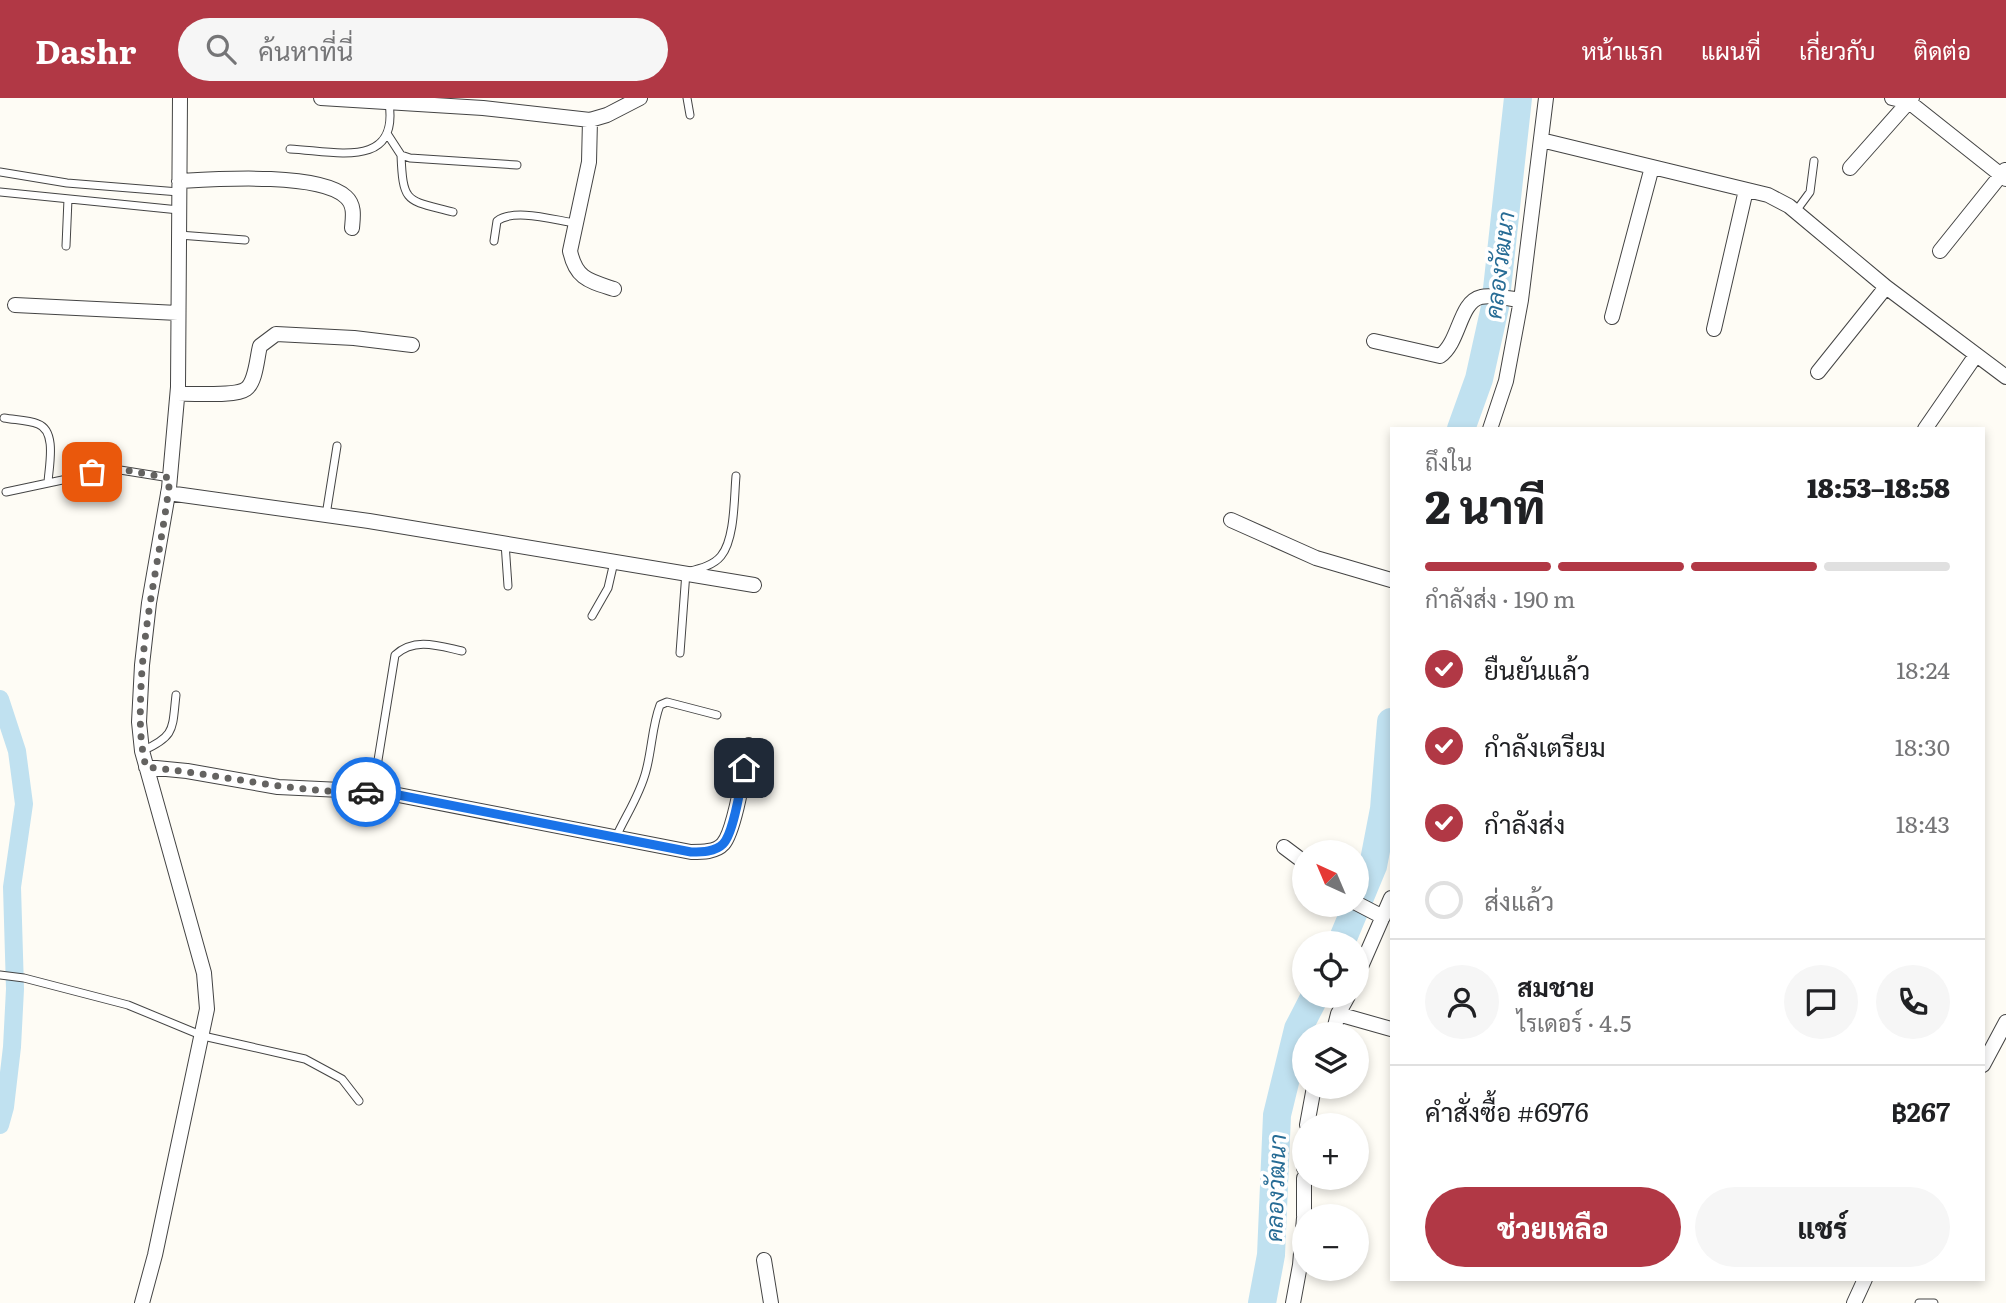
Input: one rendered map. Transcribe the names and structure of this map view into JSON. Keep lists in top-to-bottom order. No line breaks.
{"water":["คลองวัฒนา"],"north":"top left","page":{"header":"Dashr","search":"ค้นหาที่นี่","nav":["หน้าแรก","แผนที่","เกี่ยวกับ","ติดต่อ"],"heading":["2 นาที","ถึงใน","18:53–18:58"],"panel":["สมชาย","ไรเดอร์ · 4.5","คำสั่งซื้อ #6976","฿267"],"bar":"กำลังส่ง · 190 m","list":[["ยืนยันแล้ว","18:24"],["กำลังเตรียม","18:30"],["กำลังส่ง","18:43"],"ส่งแล้ว"],"map_buttons":["+","−"],"buttons":["ช่วยเหลือ","แชร์"]}}
